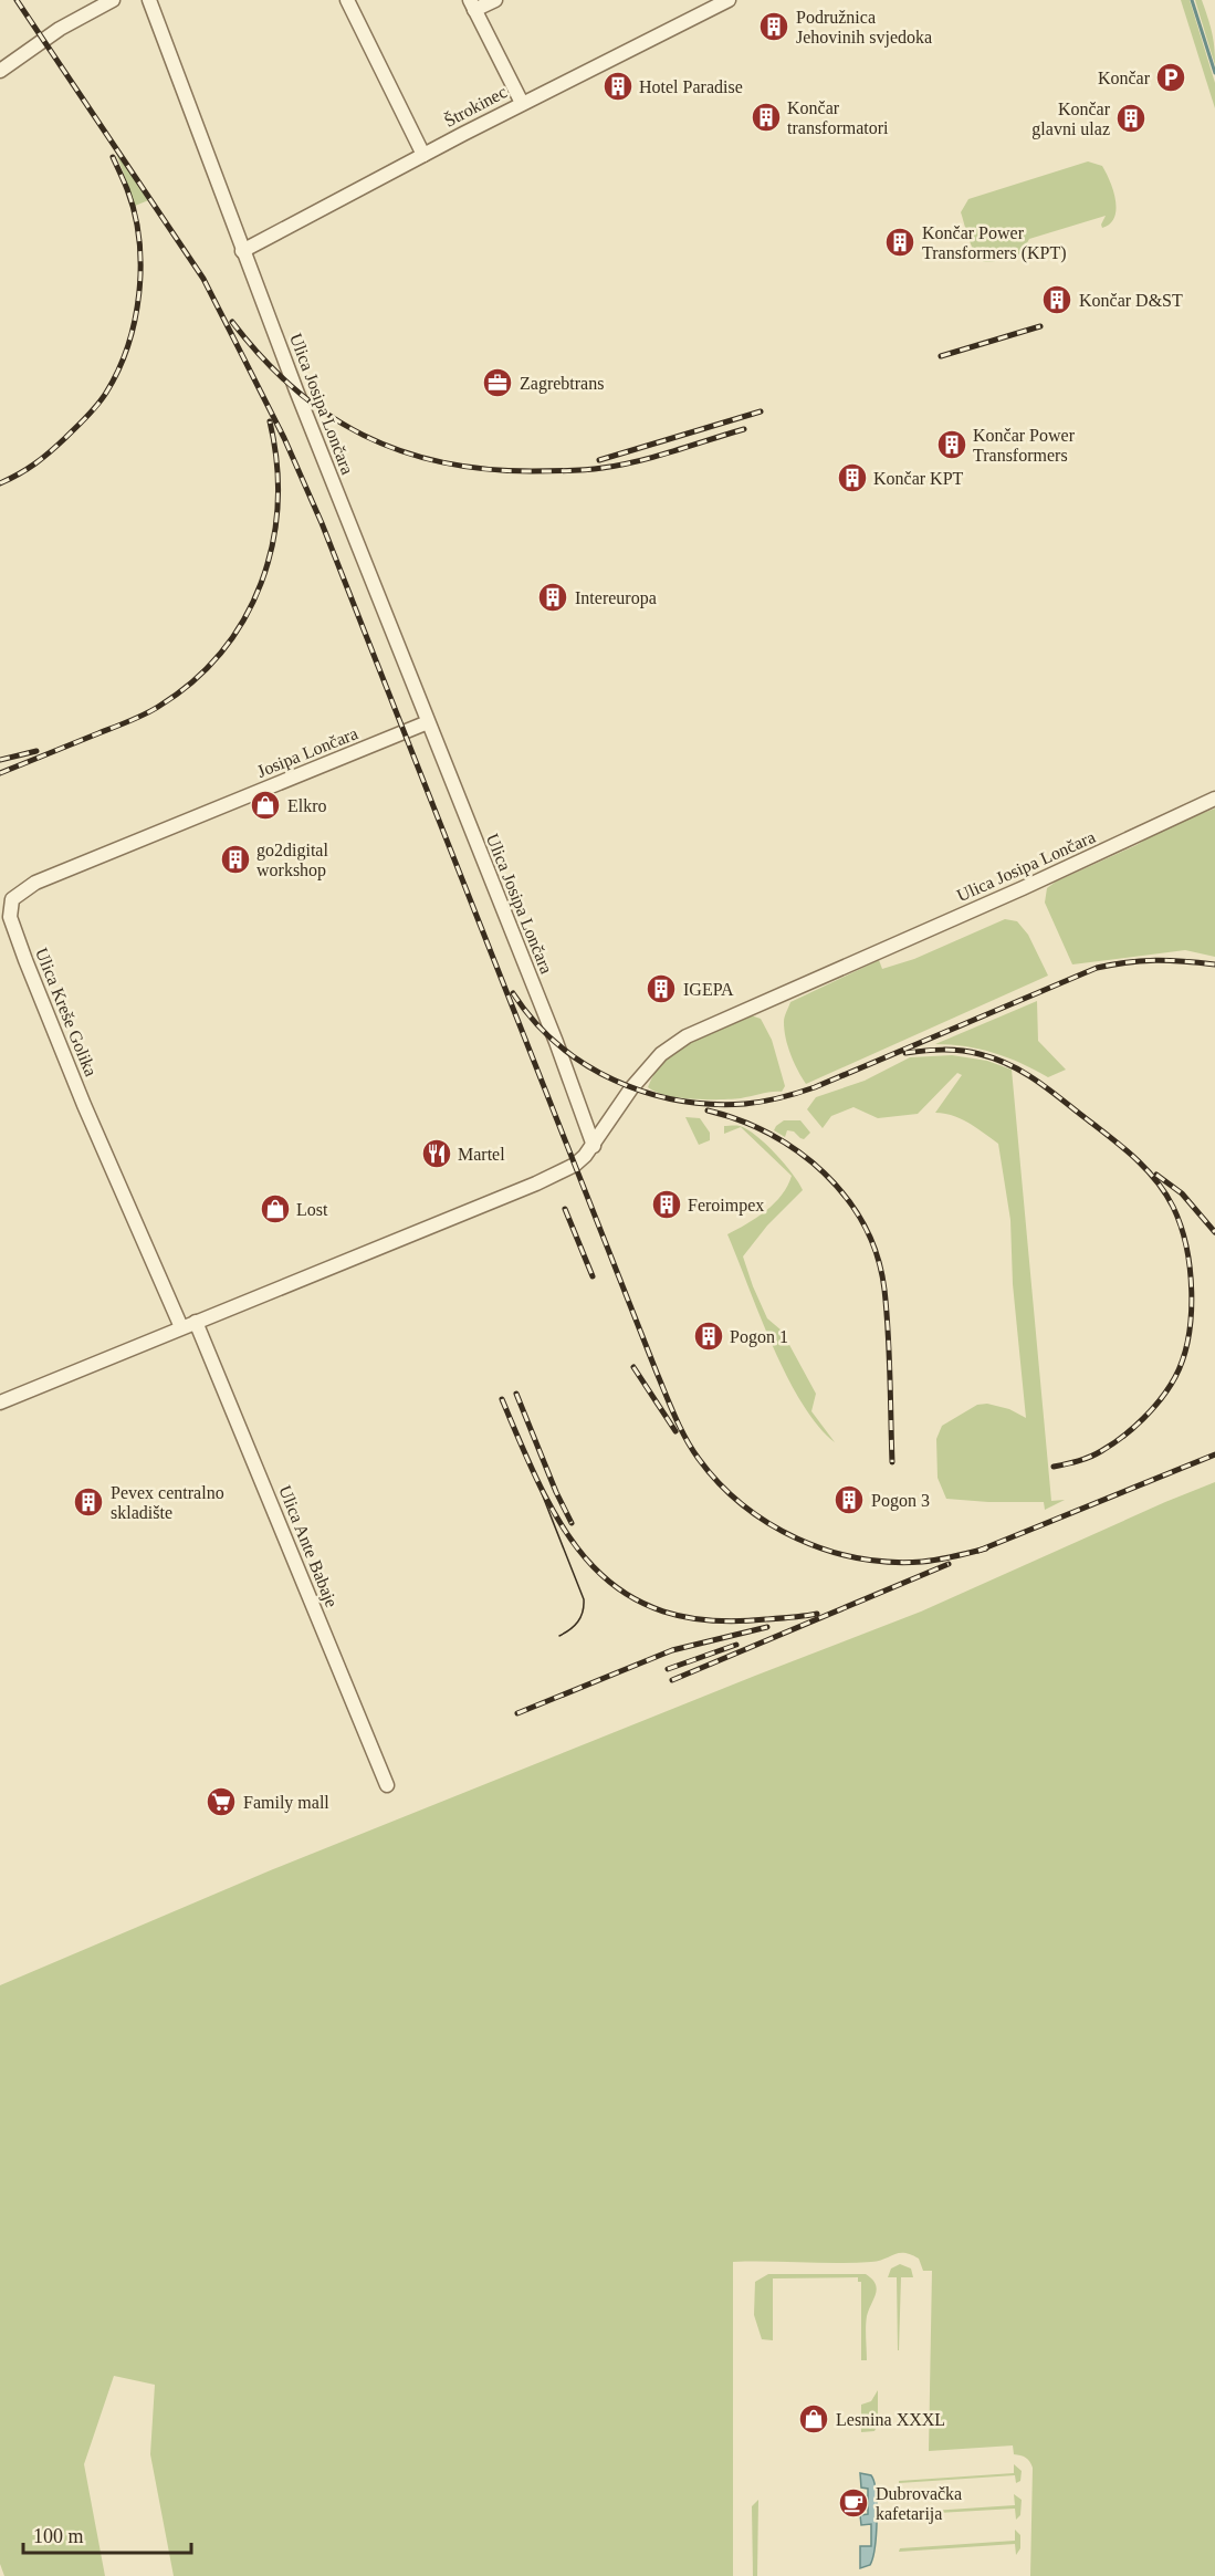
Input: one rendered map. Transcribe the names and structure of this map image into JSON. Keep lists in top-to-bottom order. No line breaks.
{"streets":{"street":["Štrokinec","Ulica Josipa Lončara","Josipa Lončara","Ulica Kreše Golika","Ulica Ante Babaje"]},"crossings":[["Štrokinec","Ulica Josipa Lončara"],["Ulica Josipa Lončara","Josipa Lončara"],["Josipa Lončara","Ulica Kreše Golika"]],"places":{"building":["Podružnica Jehovinih svjedoka","Hotel Paradise","Končar transformatori","Končar glavni ulaz","Končar Power Transformers (KPT)","Končar D&ST","Končar Power Transformers","Končar KPT","Intereuropa","go2digital workshop","IGEPA","Feroimpex","Pogon 1","Pogon 3","Pevex centralno skladište"],"parking":["Končar"],"office":["Zagrebtrans"],"shop":["Elkro","Lost","Lesnina XXXL"],"restaurant":["Martel"],"supermarket":["Family mall"],"cafe":["Dubrovačka kafetarija"]},"scale_bar":"100 m"}
